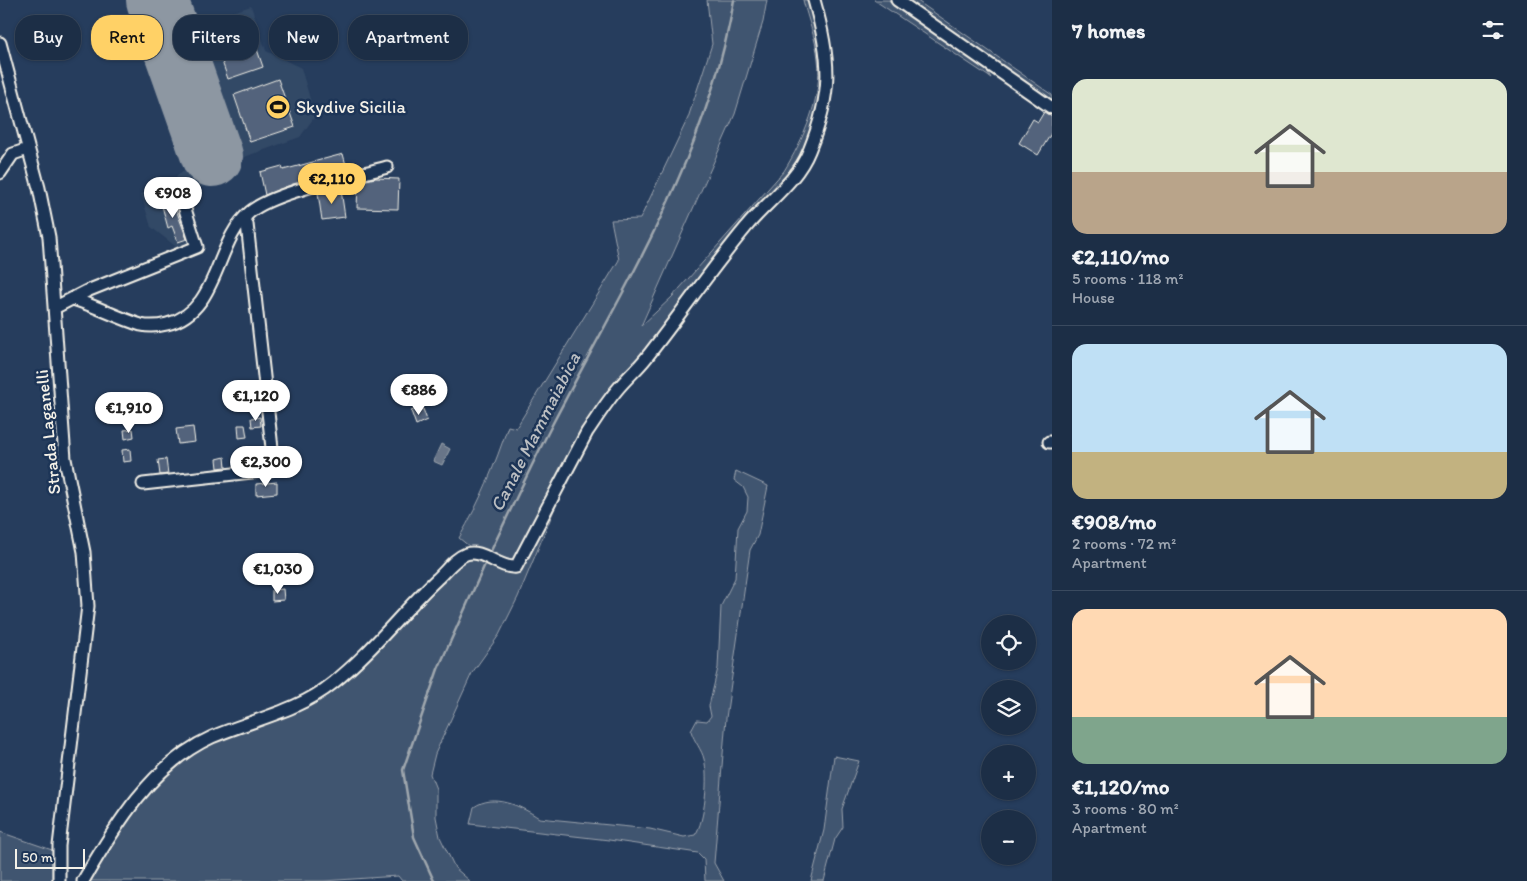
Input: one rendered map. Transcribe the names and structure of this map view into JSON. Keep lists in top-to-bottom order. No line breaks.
{"streets":{"street":["Strada Laganelli"]},"water":["Canale Mammaiabica"],"places":{"sports":["Skydive Sicilia"]},"scale_bar":"50 m","page":{"heading":"7 homes","chip":["Buy","Rent","Filters","New","Apartment"],"list":[{"name":"€2,110/mo","note":"5 rooms · 118 m² · House"},{"name":"€908/mo","note":"2 rooms · 72 m² · Apartment"},{"name":"€1,120/mo","note":"3 rooms · 80 m² · Apartment"}],"price":["€2,110","€908","€886","€1,120","€1,910","€2,300","€1,030"],"map_buttons":["+","−"],"scale":"50 m"}}
